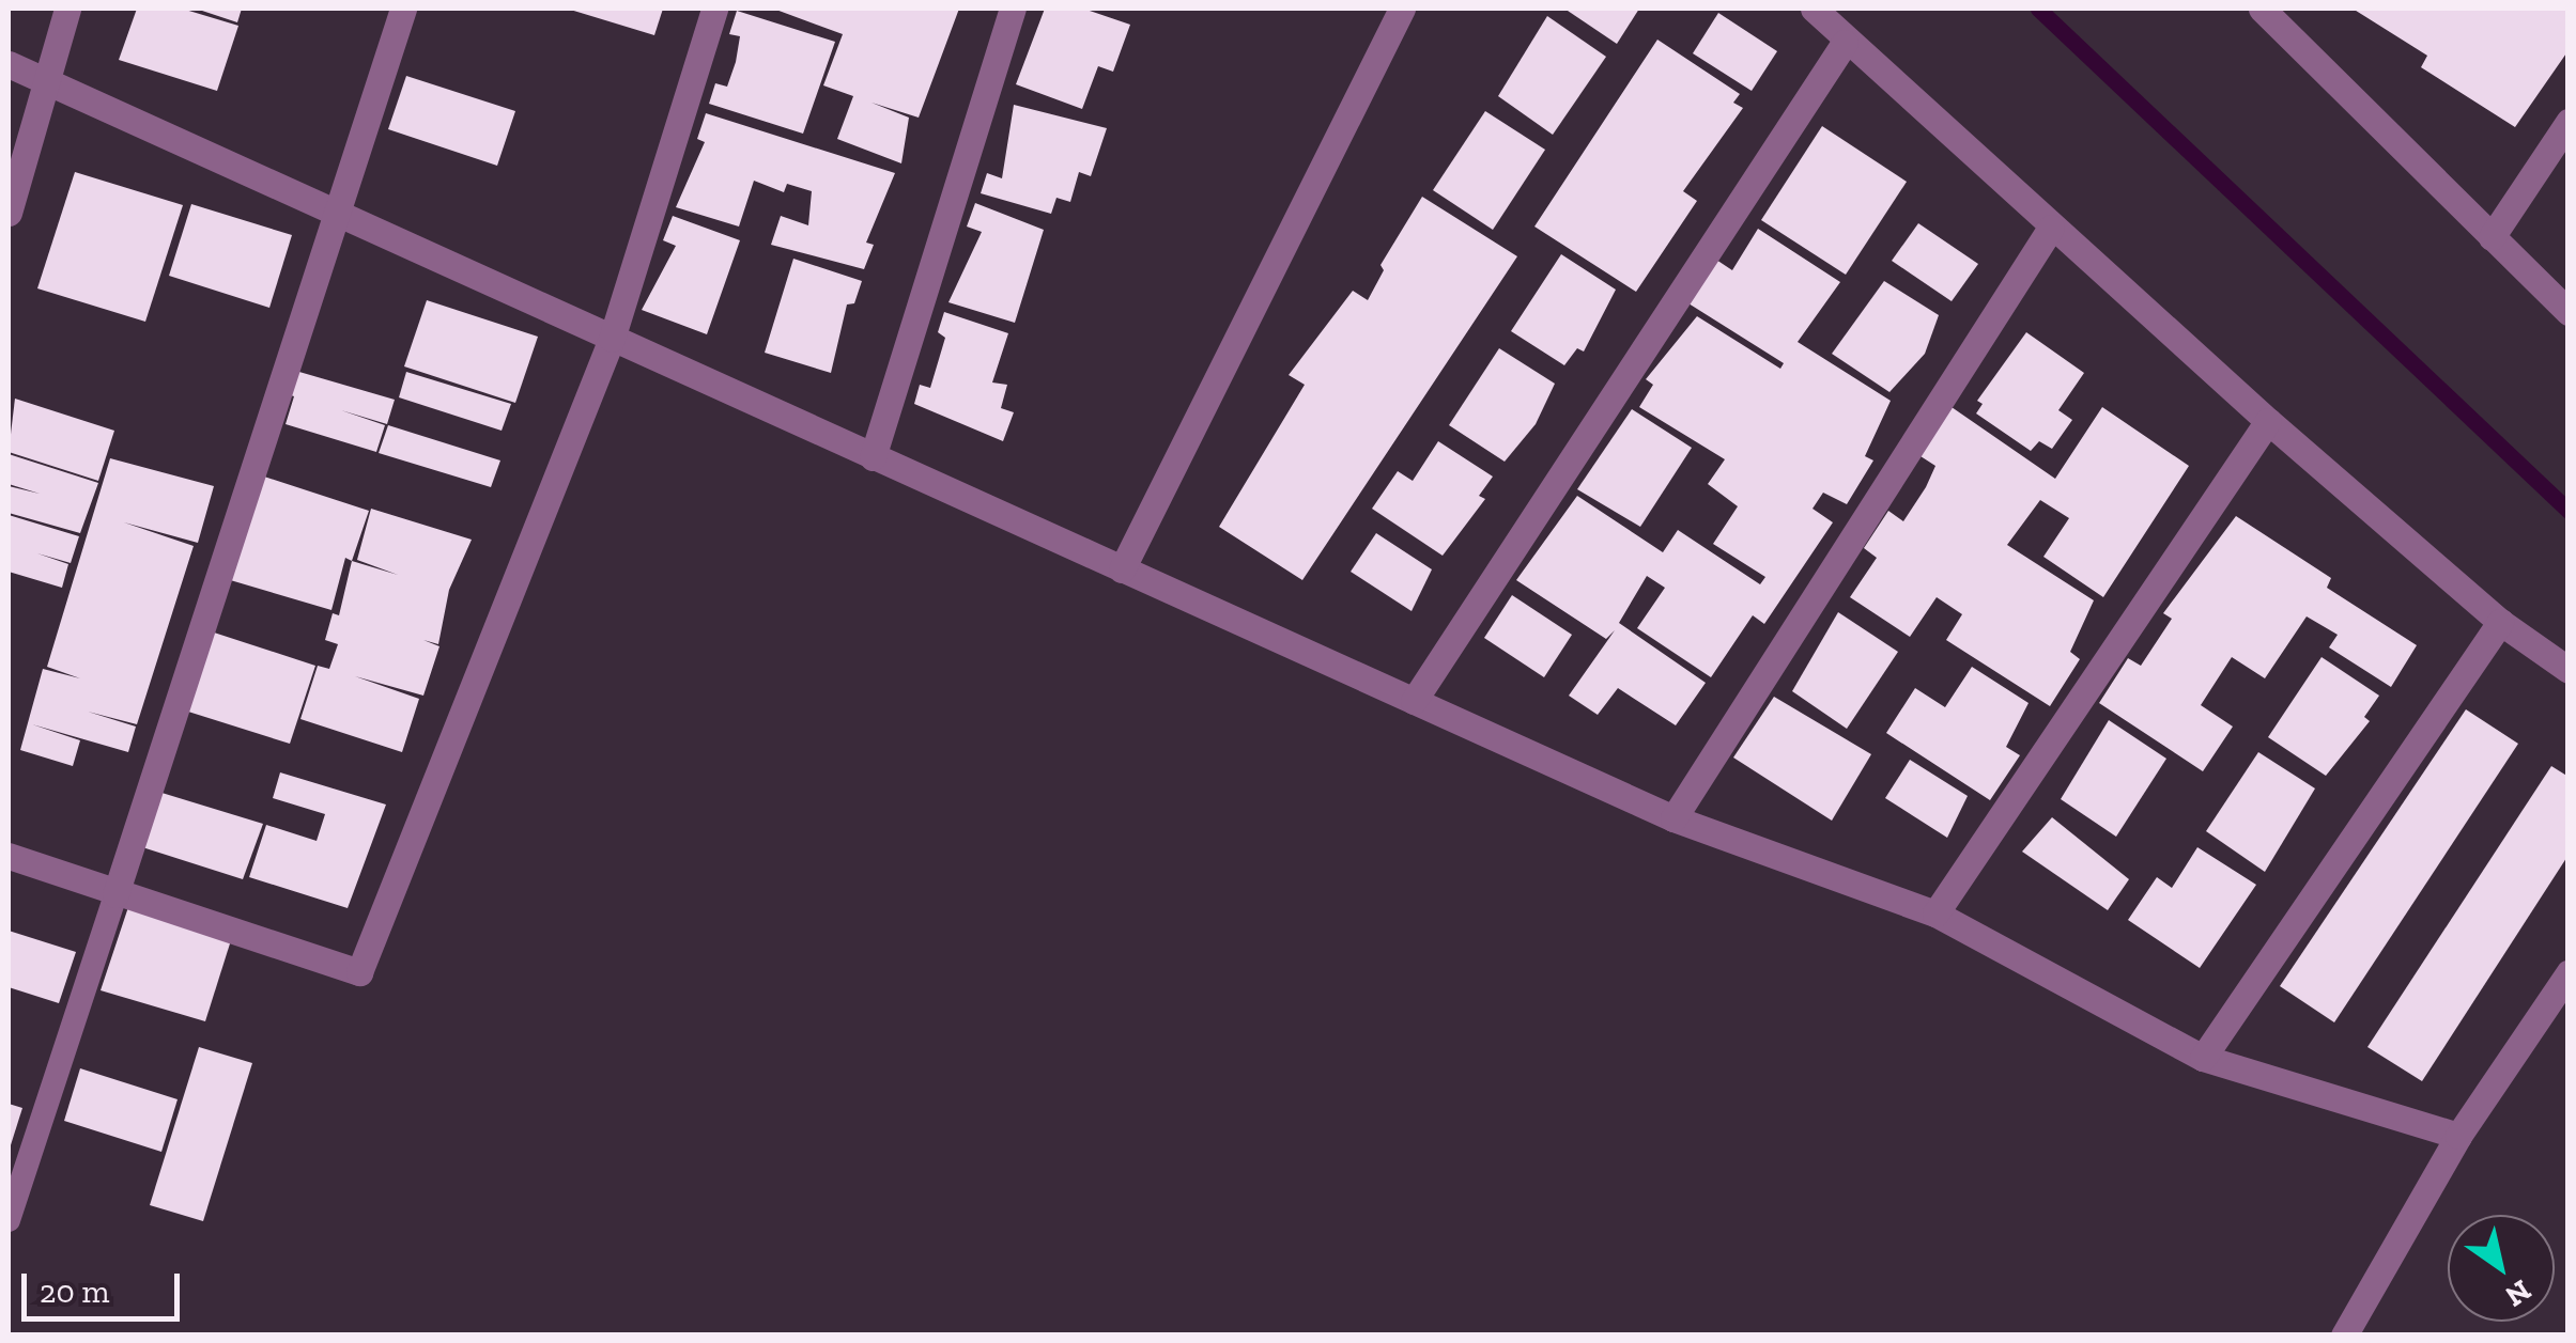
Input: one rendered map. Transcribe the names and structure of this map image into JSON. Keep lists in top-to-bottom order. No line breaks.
{"scale_bar":"20 m","north":"bottom right"}
